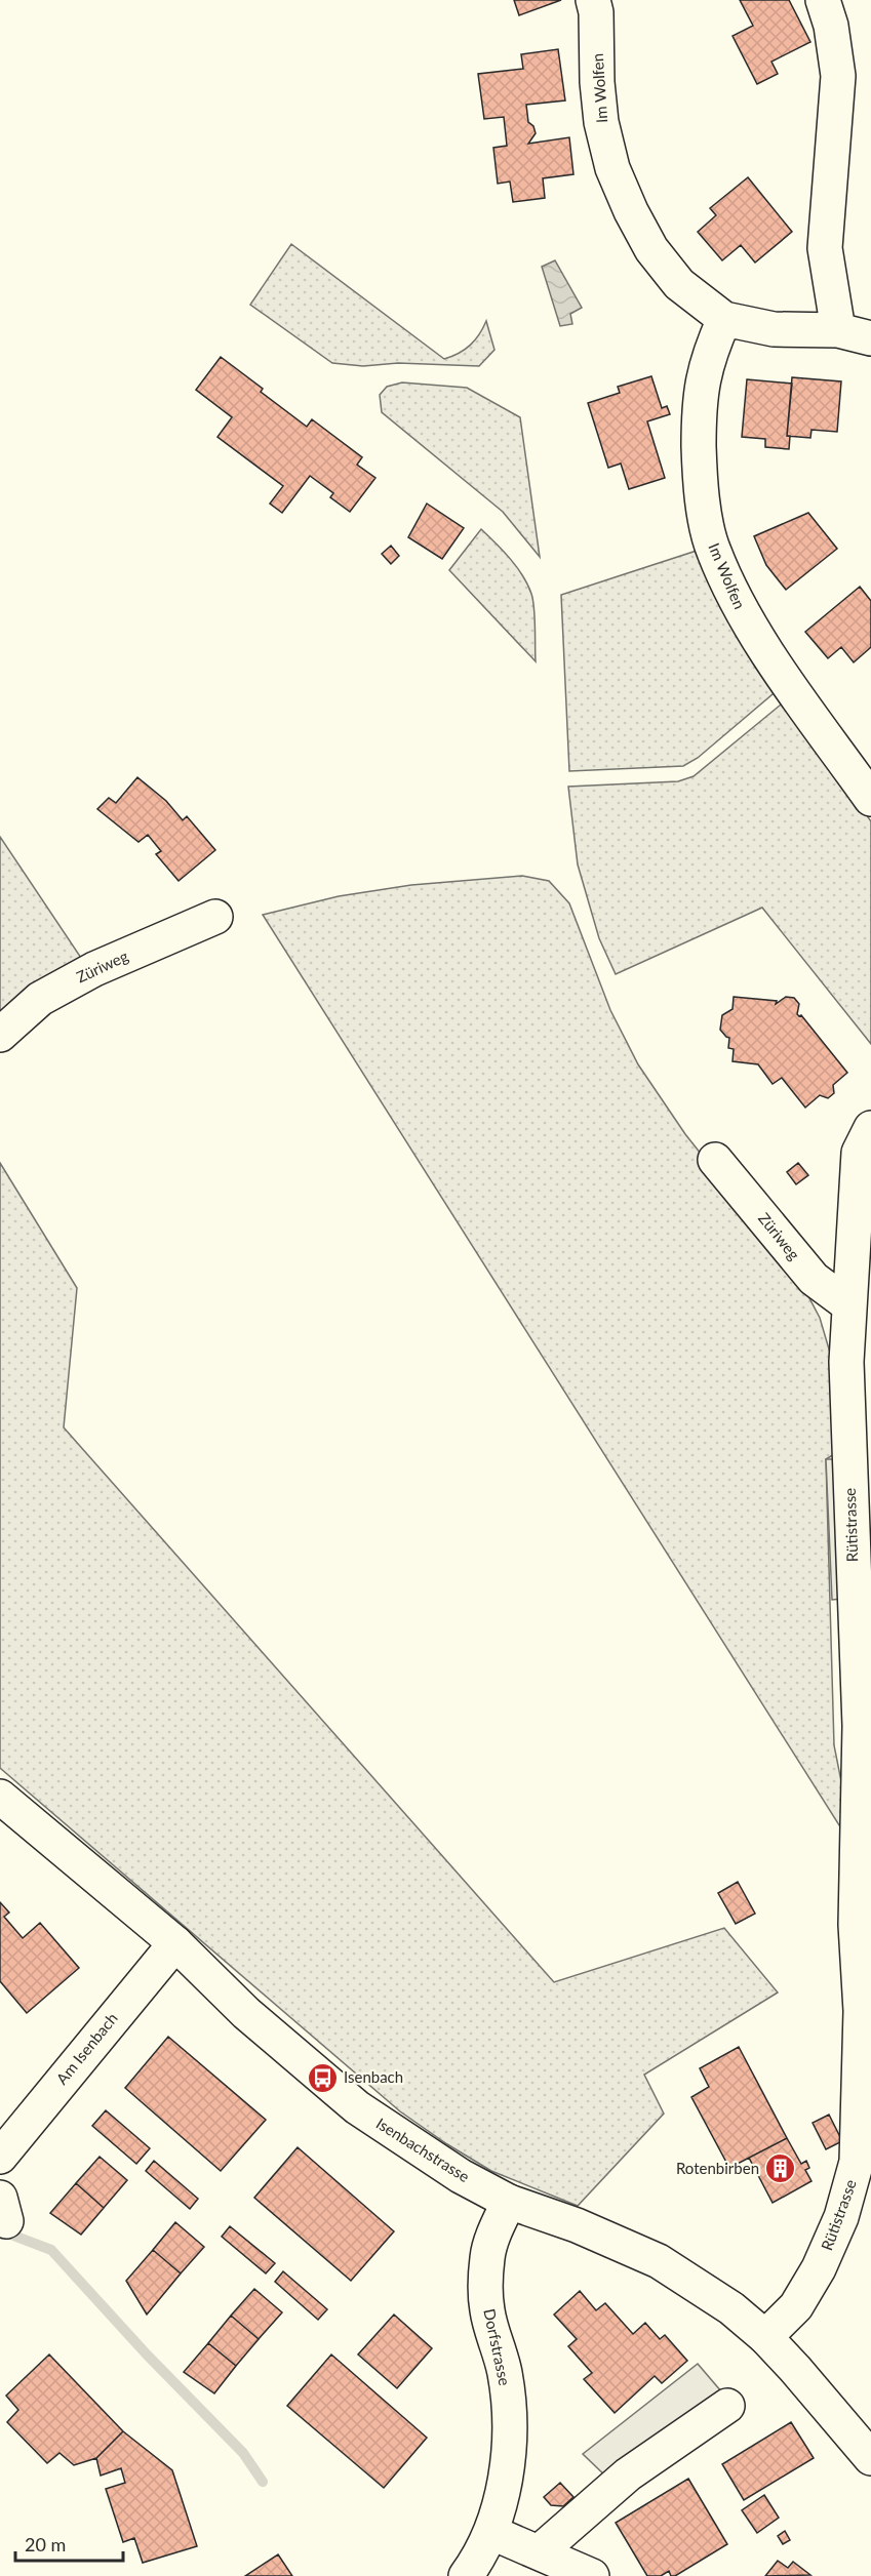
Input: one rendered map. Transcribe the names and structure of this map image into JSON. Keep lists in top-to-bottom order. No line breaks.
{"streets":{"street":["Im Wolfen","Züriweg","Rütistrasse","Am Isenbach","Isenbachstrasse","Dorfstrasse"]},"crossings":[["Züriweg","Rütistrasse"],["Rütistrasse","Isenbachstrasse"],["Am Isenbach","Isenbachstrasse"],["Isenbachstrasse","Dorfstrasse"]],"places":{"bus stop":["Isenbach"],"building":["Rotenbirben"]},"scale_bar":"20 m"}
